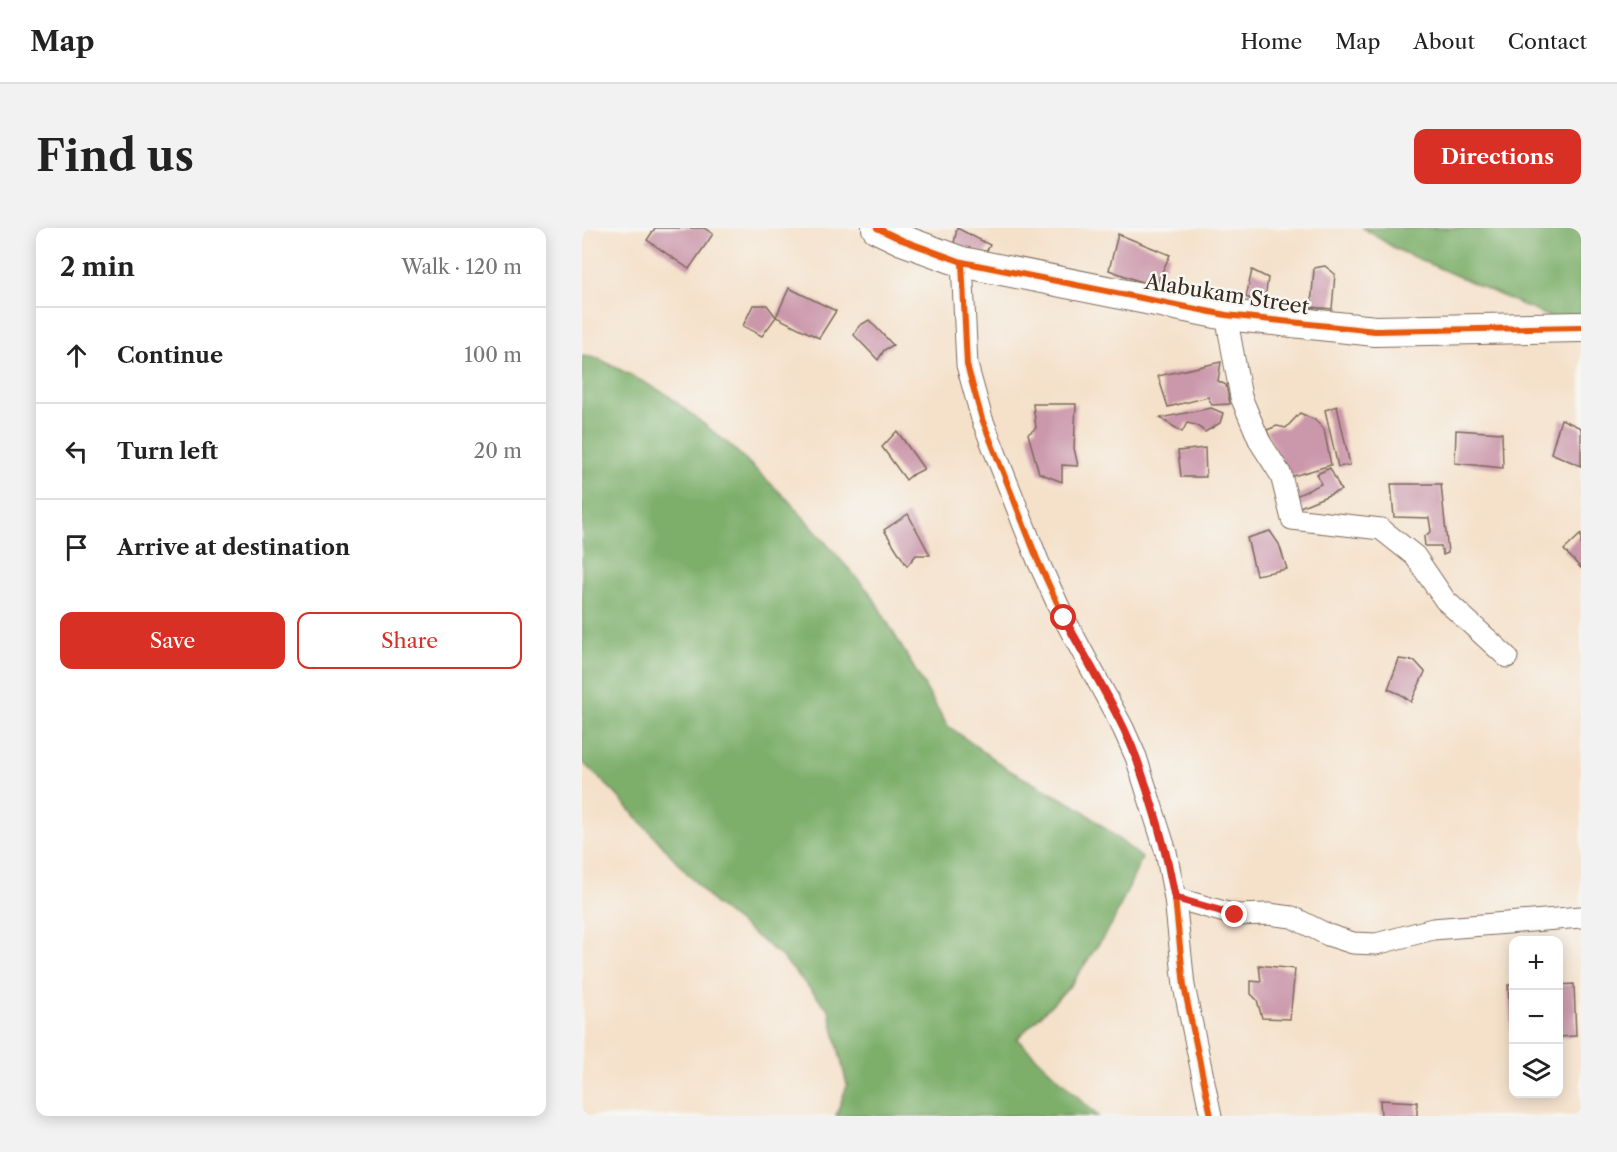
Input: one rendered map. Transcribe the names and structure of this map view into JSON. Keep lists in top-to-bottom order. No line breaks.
{"streets":{"street":["Alabukam Street"]},"page":{"header":"Map","nav":["Home","Map","About","Contact"],"buttons":["Directions",["Save","Share"]],"title":"Find us","heading":["2 min","Walk · 120 m"],"list":[["Continue","100 m"],["Turn left","20 m"],"Arrive at destination"],"map_buttons":["+","−"]}}
